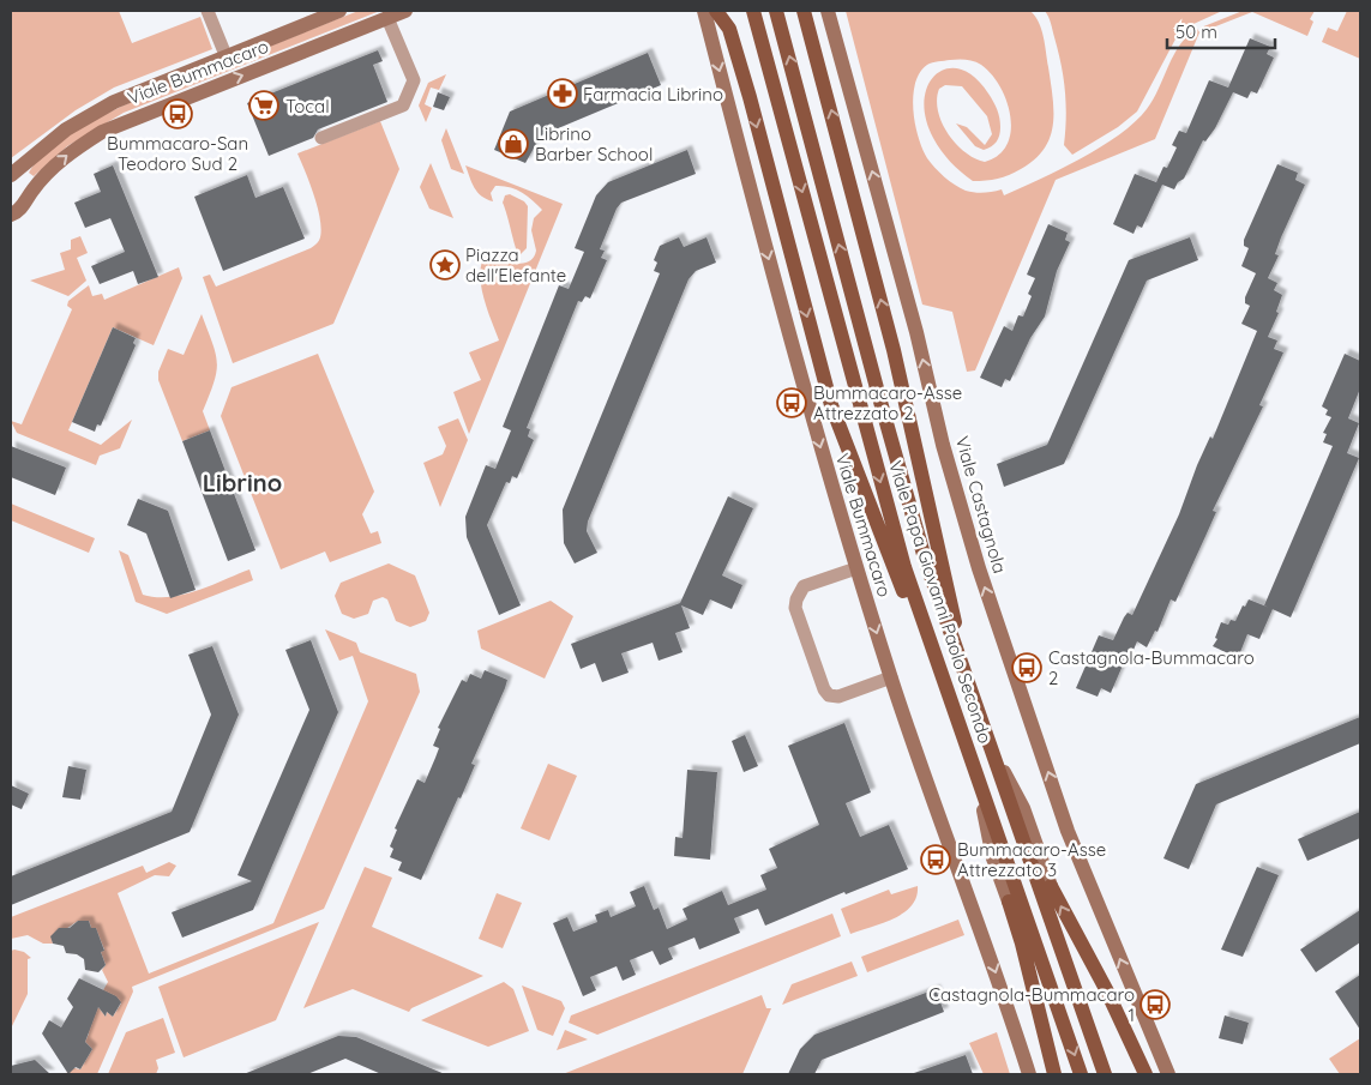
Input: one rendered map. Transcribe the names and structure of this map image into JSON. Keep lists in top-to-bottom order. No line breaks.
{"streets":{"main road":["Viale Bummacaro","Viale Castagnola","Viale Papa Giovanni Paolo Secondo"]},"districts":["Librino"],"places":{"pharmacy":["Farmacia Librino"],"supermarket":["Tocal"],"bus stop":["Bummacaro-San Teodoro Sud 2","Bummacaro-Asse Attrezzato 2","Castagnola-Bummacaro 2","Bummacaro-Asse Attrezzato 3","Castagnola-Bummacaro 1"],"shop":["Librino Barber School"],"place":["Piazza dell'Elefante"]},"scale_bar":"50 m"}
